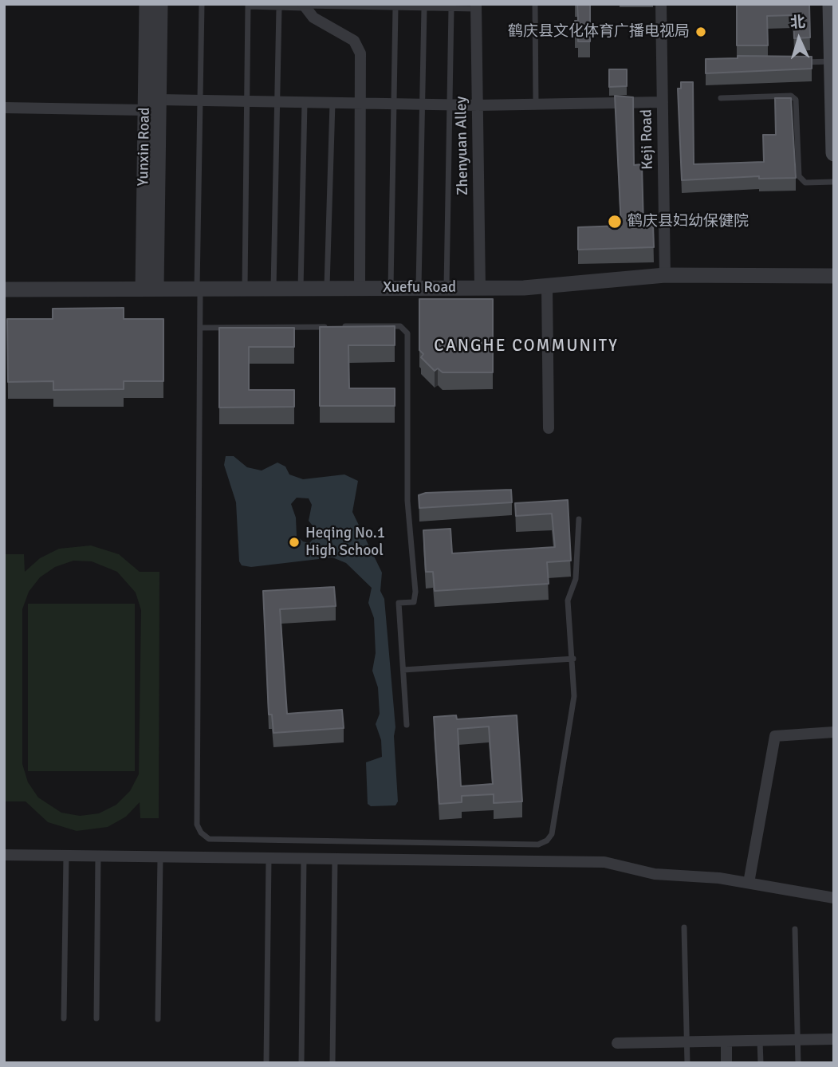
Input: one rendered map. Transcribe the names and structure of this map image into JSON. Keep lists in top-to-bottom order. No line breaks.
{"streets":{"street":["Keji Road","Zhenyuan Alley","Yunxin Road","Xuefu Road"]},"crossings":[["Keji Road","Xuefu Road"],["Zhenyuan Alley","Xuefu Road"],["Yunxin Road","Xuefu Road"]],"districts":["CANGHE COMMUNITY"],"places":["鹤庆县文化体育广播电视局","鹤庆县妇幼保健院","Heqing No.1 High School"],"north":"top"}
